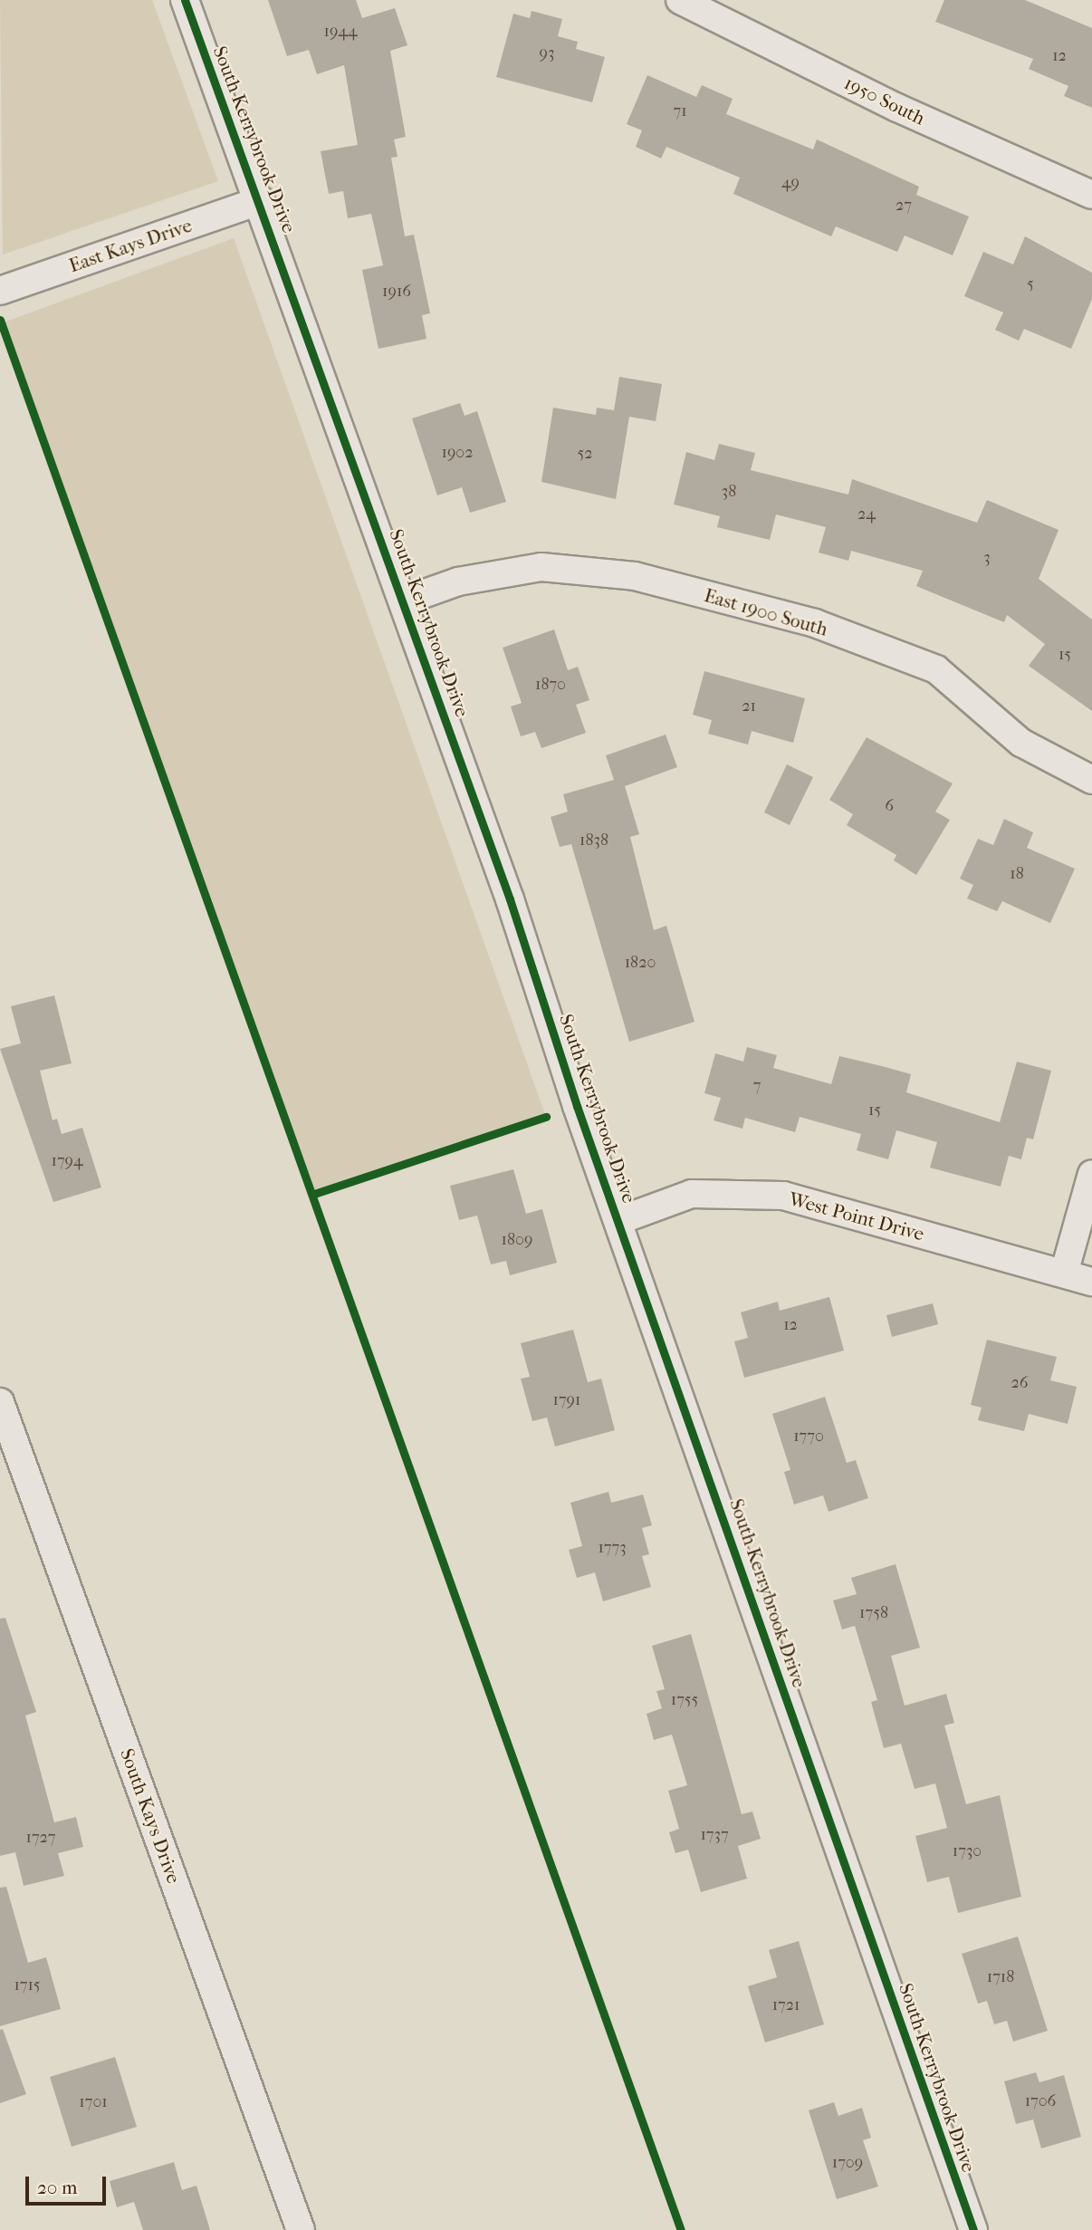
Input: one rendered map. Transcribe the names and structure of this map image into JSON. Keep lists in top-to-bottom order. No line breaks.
{"streets":{"street":["1950 South","South Kerrybrook Drive","East Kays Drive","East 1900 South","West Point Drive","South Kays Drive"]},"crossings":[["South Kerrybrook Drive","East Kays Drive"],["South Kerrybrook Drive","East 1900 South"],["South Kerrybrook Drive","West Point Drive"]],"house_numbers":["1944","93","12","71","49","27","5","1916","1902","52","38","24","3","15","1870","21","6","1838","18","1820","7","15","1794","1809","12","26","1791","1770","1773","1758","1755","1737","1727","1730","1718","1715","1721","1706","1701","1709"],"scale_bar":"20 m"}
